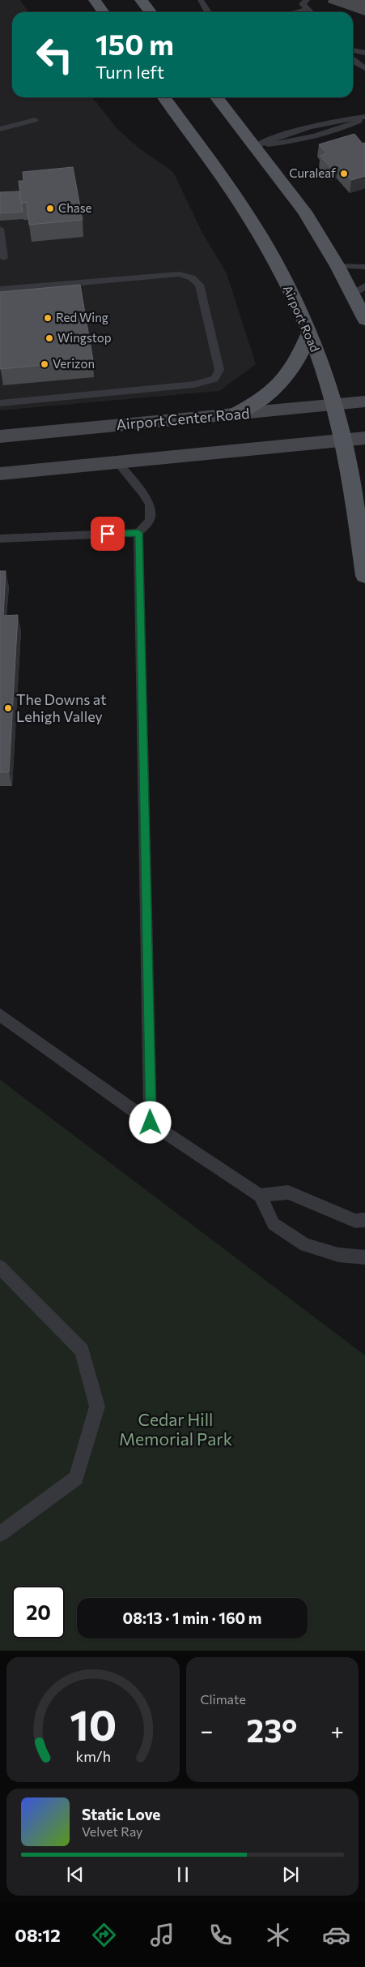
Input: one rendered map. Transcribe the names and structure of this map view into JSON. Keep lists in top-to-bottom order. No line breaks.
{"streets":{"main road":["Airport Road"],"street":["Airport Center Road"]},"crossings":[["Airport Road","Airport Center Road"]],"parks":["Cedar Hill Memorial Park"],"places":["Curaleaf","Chase","Red Wing","Wingstop","Verizon","The Downs at Lehigh Valley"],"page":{"turn":["150 m","Turn left"],"limit":"20","trip":"08:13 · 1 min · 160 m","tile":"Climate","heat":["−","23°","+"],"song":["Static Love","Velvet Ray"],"tabs":"08:12","gauge":["10","km/h"]}}
